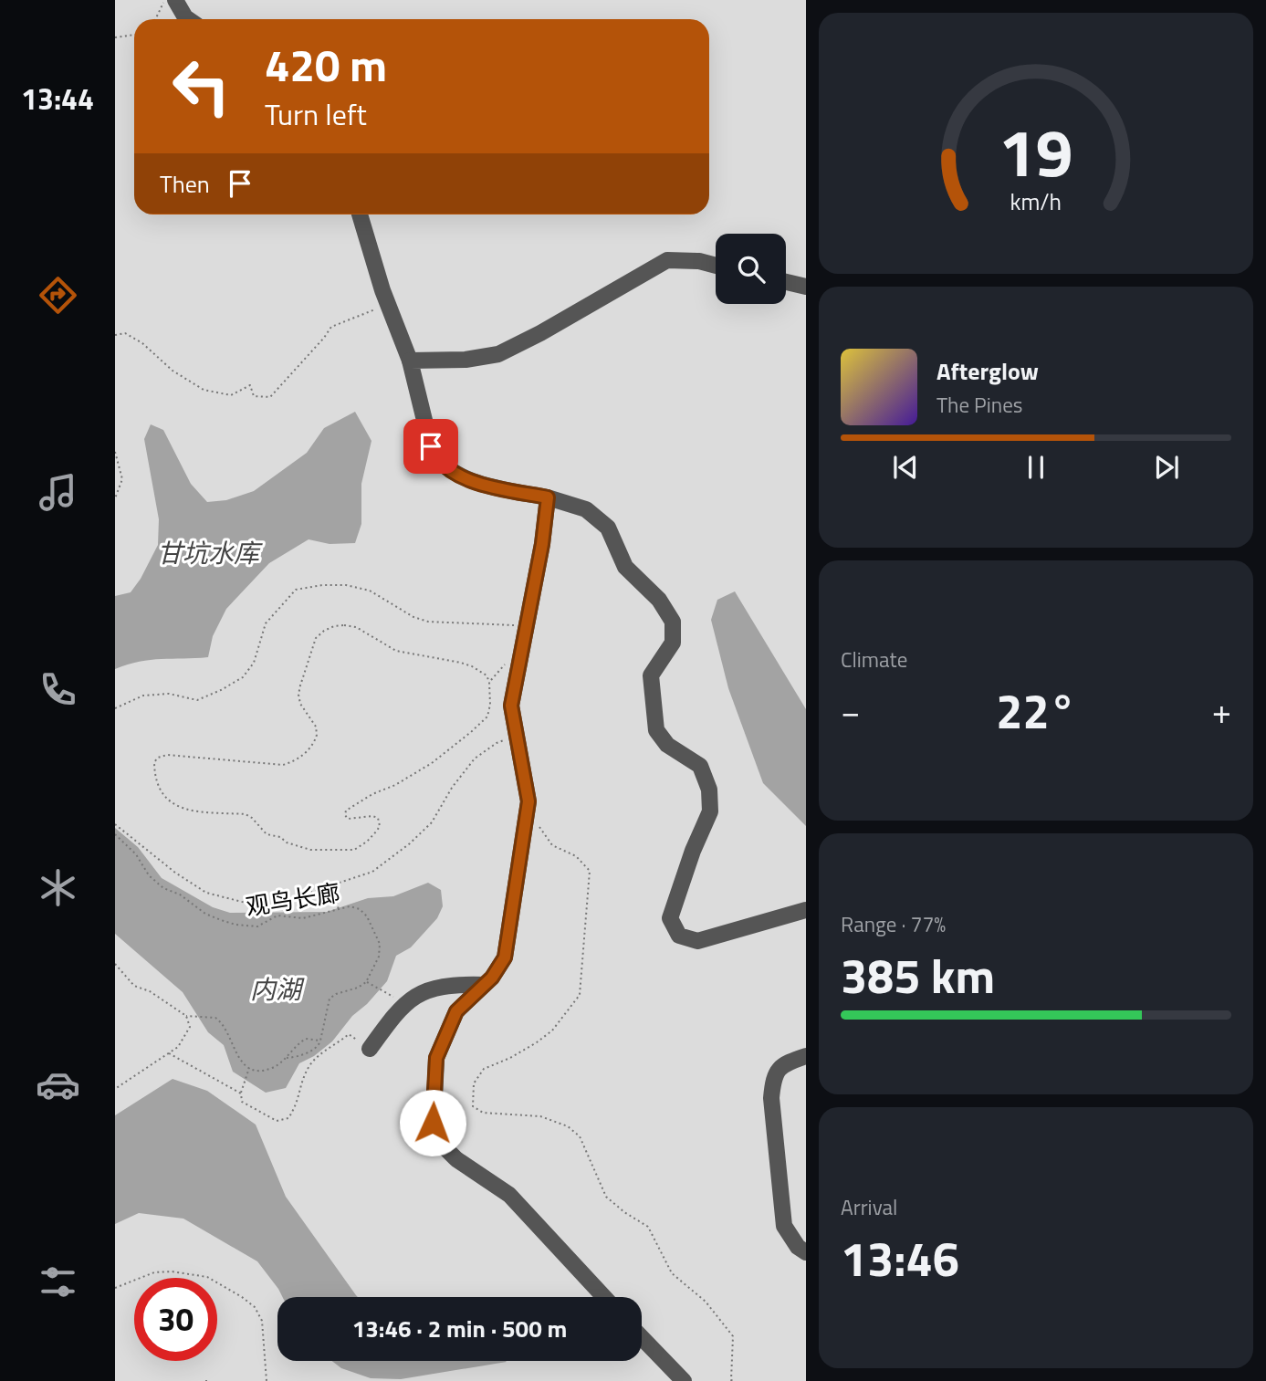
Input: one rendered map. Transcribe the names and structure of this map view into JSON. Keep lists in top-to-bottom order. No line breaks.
{"streets":{"path":["观鸟长廊"]},"water":["甘坑水库","内湖"],"page":{"tabs":"13:44","turn":["420 m","Turn left"],"then":"Then","song":["Afterglow","The Pines"],"tile":["Climate",["Range · 77%","385 km"],["Arrival","13:46"]],"heat":["−","22°","+"],"limit":"30","trip":"13:46 · 2 min · 500 m","gauge":["19","km/h"]}}
